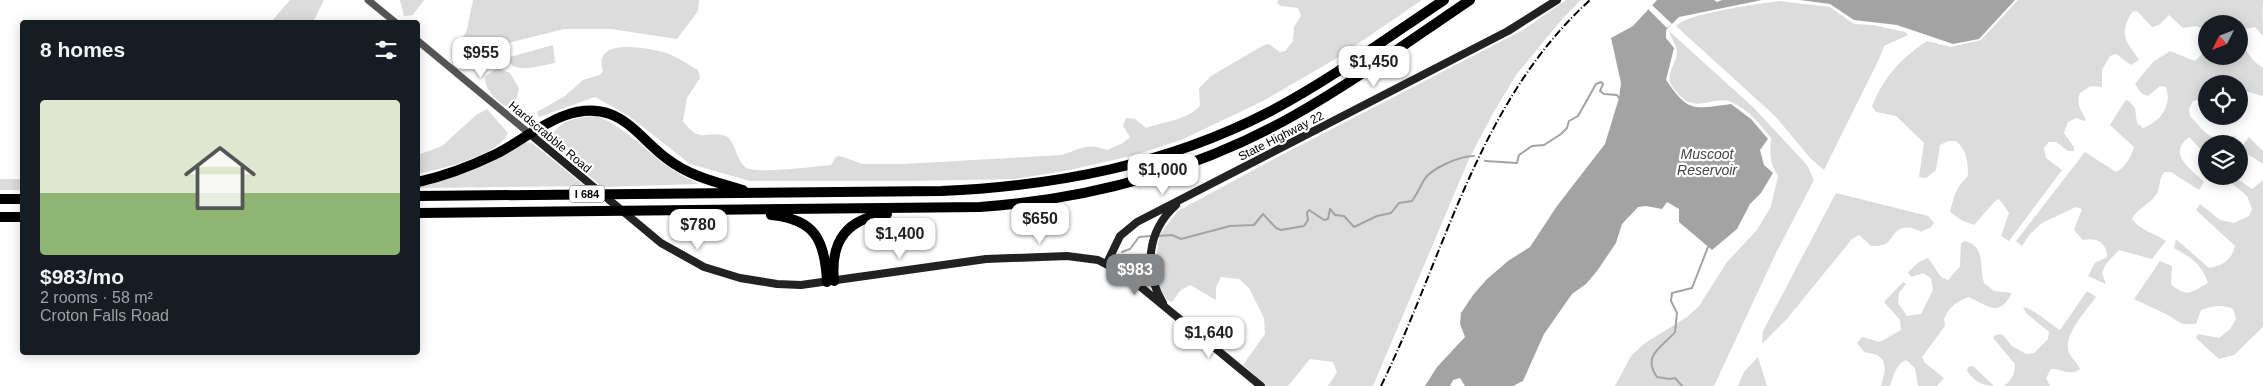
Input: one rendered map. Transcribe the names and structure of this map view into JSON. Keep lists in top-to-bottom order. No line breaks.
{"streets":{"highway":["I 684"],"main road":["State Highway 22","Hardscrabble Road"]},"water":["Muscoot Reservoir"],"north":"bottom left","page":{"heading":"8 homes","price":["$955","$1,450","$1,000","$650","$780","$1,400","$983","$1,640"],"list":[{"name":"$983/mo","note":"2 rooms · 58 m² · Croton Falls Road"}]}}
